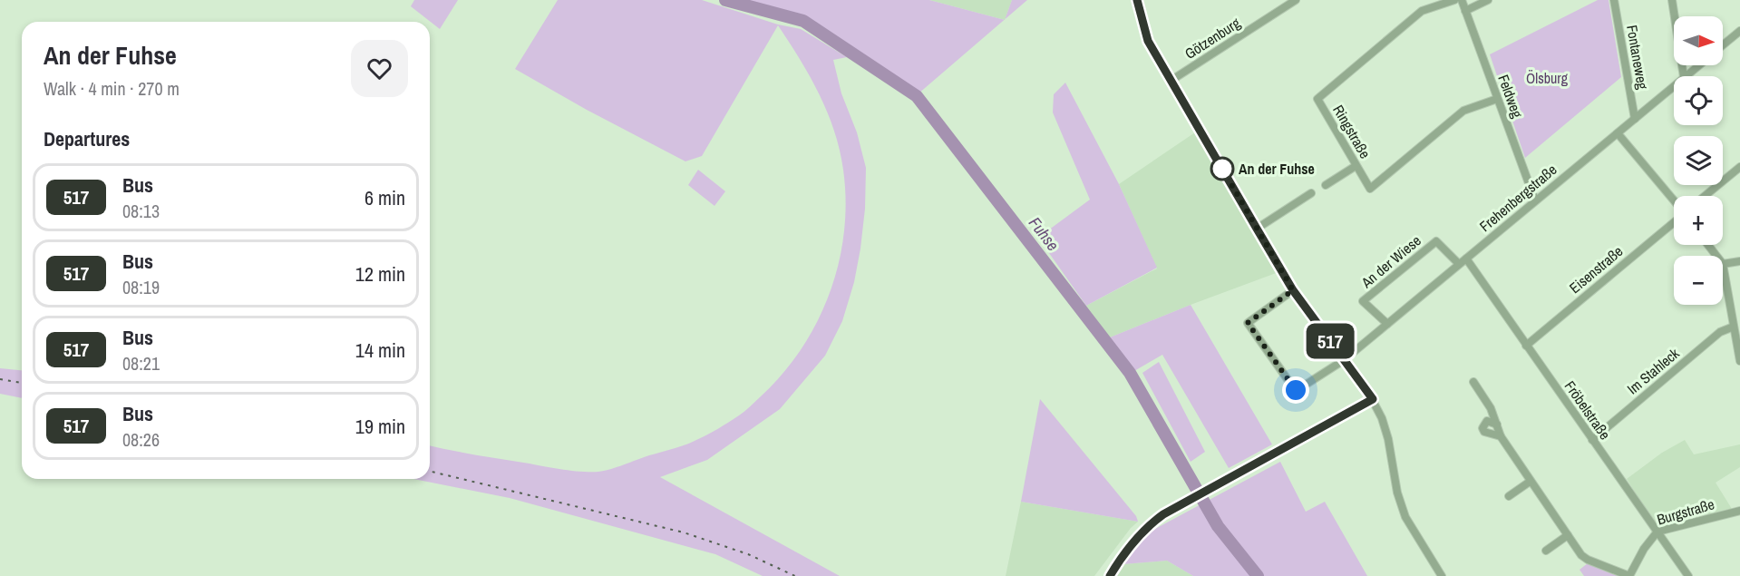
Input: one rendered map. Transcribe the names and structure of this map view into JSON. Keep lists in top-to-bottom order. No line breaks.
{"streets":{"street":["Götzenburg","Fontaneweg","Feldweg","Ringstraße","Frehenbergstraße","An der Wiese","Eisenstraße","Im Stahleck","Fröbelstraße","Burgstraße"]},"crossings":[["Fontaneweg","Frehenbergstraße"],["Feldweg","Ringstraße"],["Feldweg","Frehenbergstraße"],["Frehenbergstraße","An der Wiese"],["Frehenbergstraße","Fröbelstraße"],["Eisenstraße","Fröbelstraße"],["Im Stahleck","Fröbelstraße"],["Fröbelstraße","Burgstraße"]],"water":["Fuhse"],"parks":["Ölsburg"],"places":["An der Fuhse"],"lines":["bus line 517"],"north":"right","page":{"on_map":"517","map_buttons":["+","−"],"heading":[["An der Fuhse","Walk · 4 min · 270 m"],"Departures"],"list":[{"mark":"517","name":"Bus","note":"08:13","value":"6 min"},{"mark":"517","name":"Bus","note":"08:19","value":"12 min"},{"mark":"517","name":"Bus","note":"08:21","value":"14 min"},{"mark":"517","name":"Bus","note":"08:26","value":"19 min"}]}}
